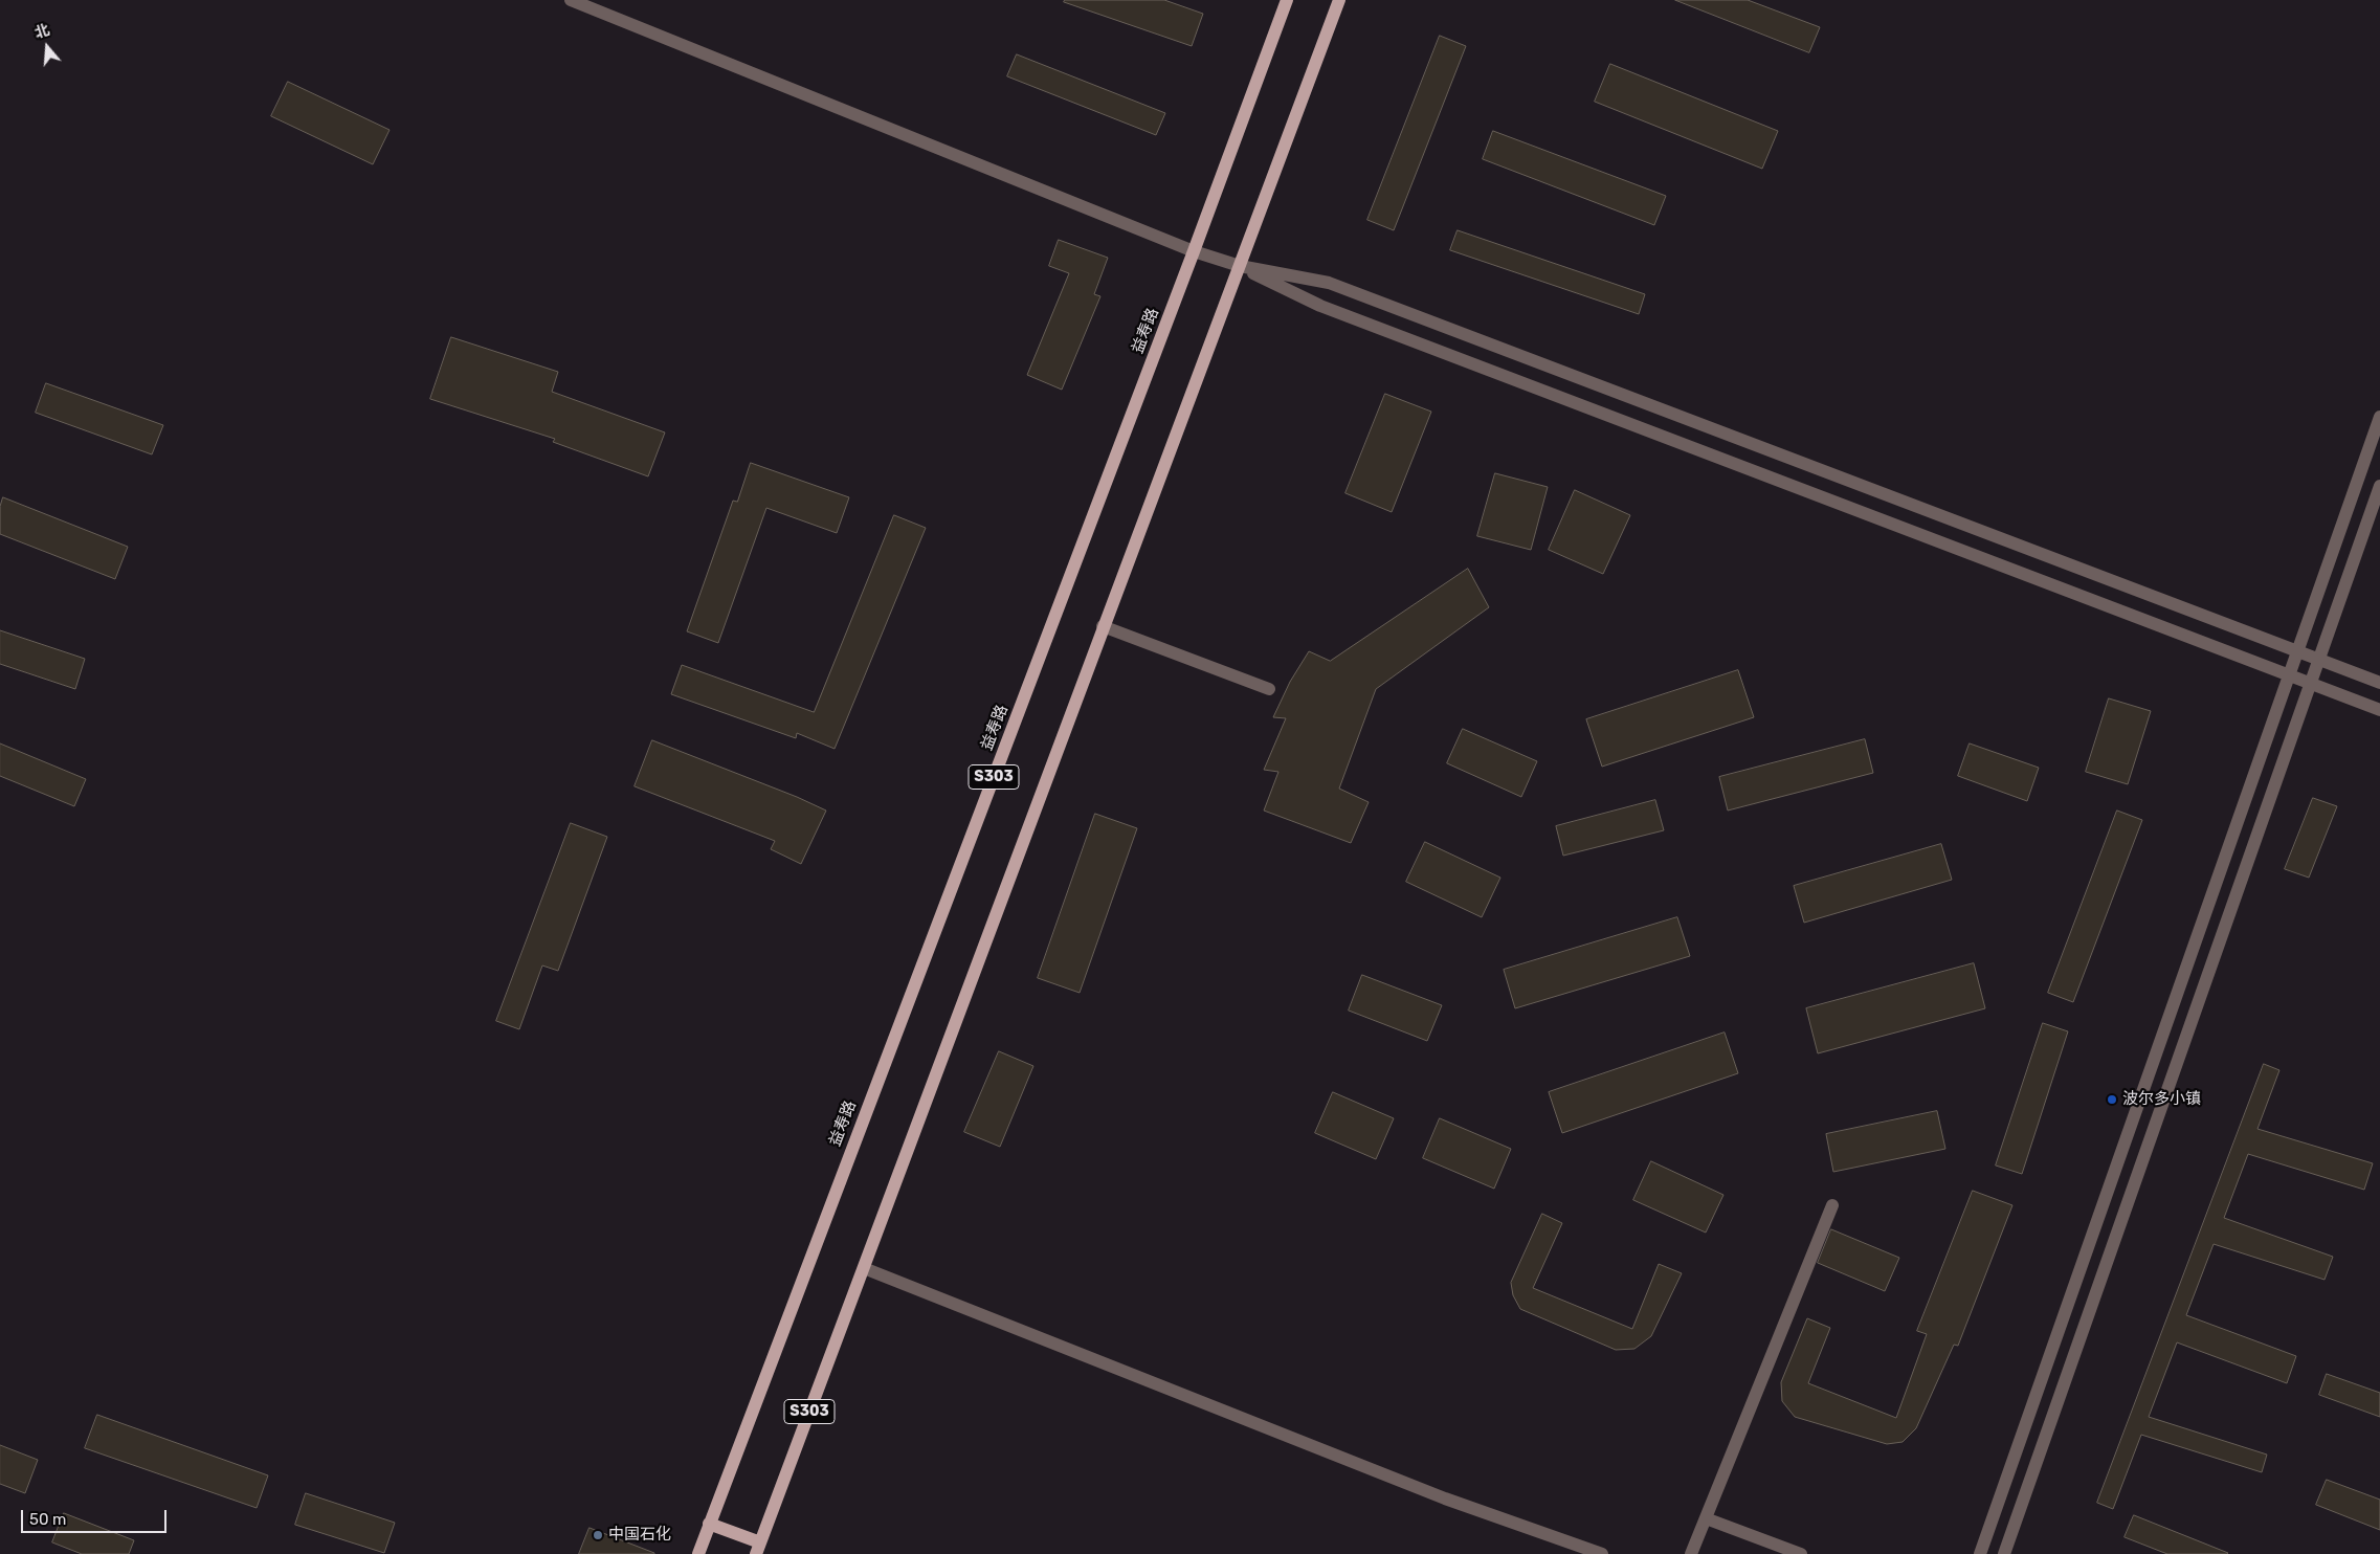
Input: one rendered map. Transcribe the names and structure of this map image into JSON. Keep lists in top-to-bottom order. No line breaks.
{"streets":{"main road":["益寿路","S303"]},"places":["波尔多小镇","中国石化"],"scale_bar":"50 m","north":"top"}
